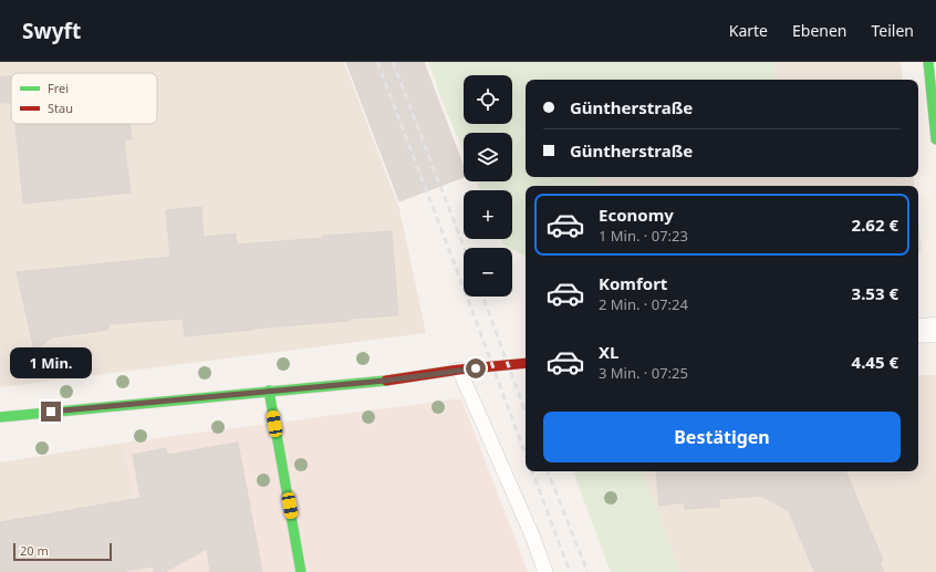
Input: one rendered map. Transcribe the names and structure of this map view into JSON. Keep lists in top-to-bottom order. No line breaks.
{"legend":["Frei","Stau"],"scale_bar":"20 m","page":{"header":"Swyft","nav":["Karte","Ebenen","Teilen"],"map_buttons":["+","−"],"banner":["Güntherstraße","Güntherstraße"],"list":[{"name":"Economy","note":"1 Min. · 07:23","value":"2.62 €"},{"name":"Komfort","note":"2 Min. · 07:24","value":"3.53 €"},{"name":"XL","note":"3 Min. · 07:25","value":"4.45 €"}],"bubble":"1 Min.","buttons":"Bestätigen","scale":"20 m"}}
